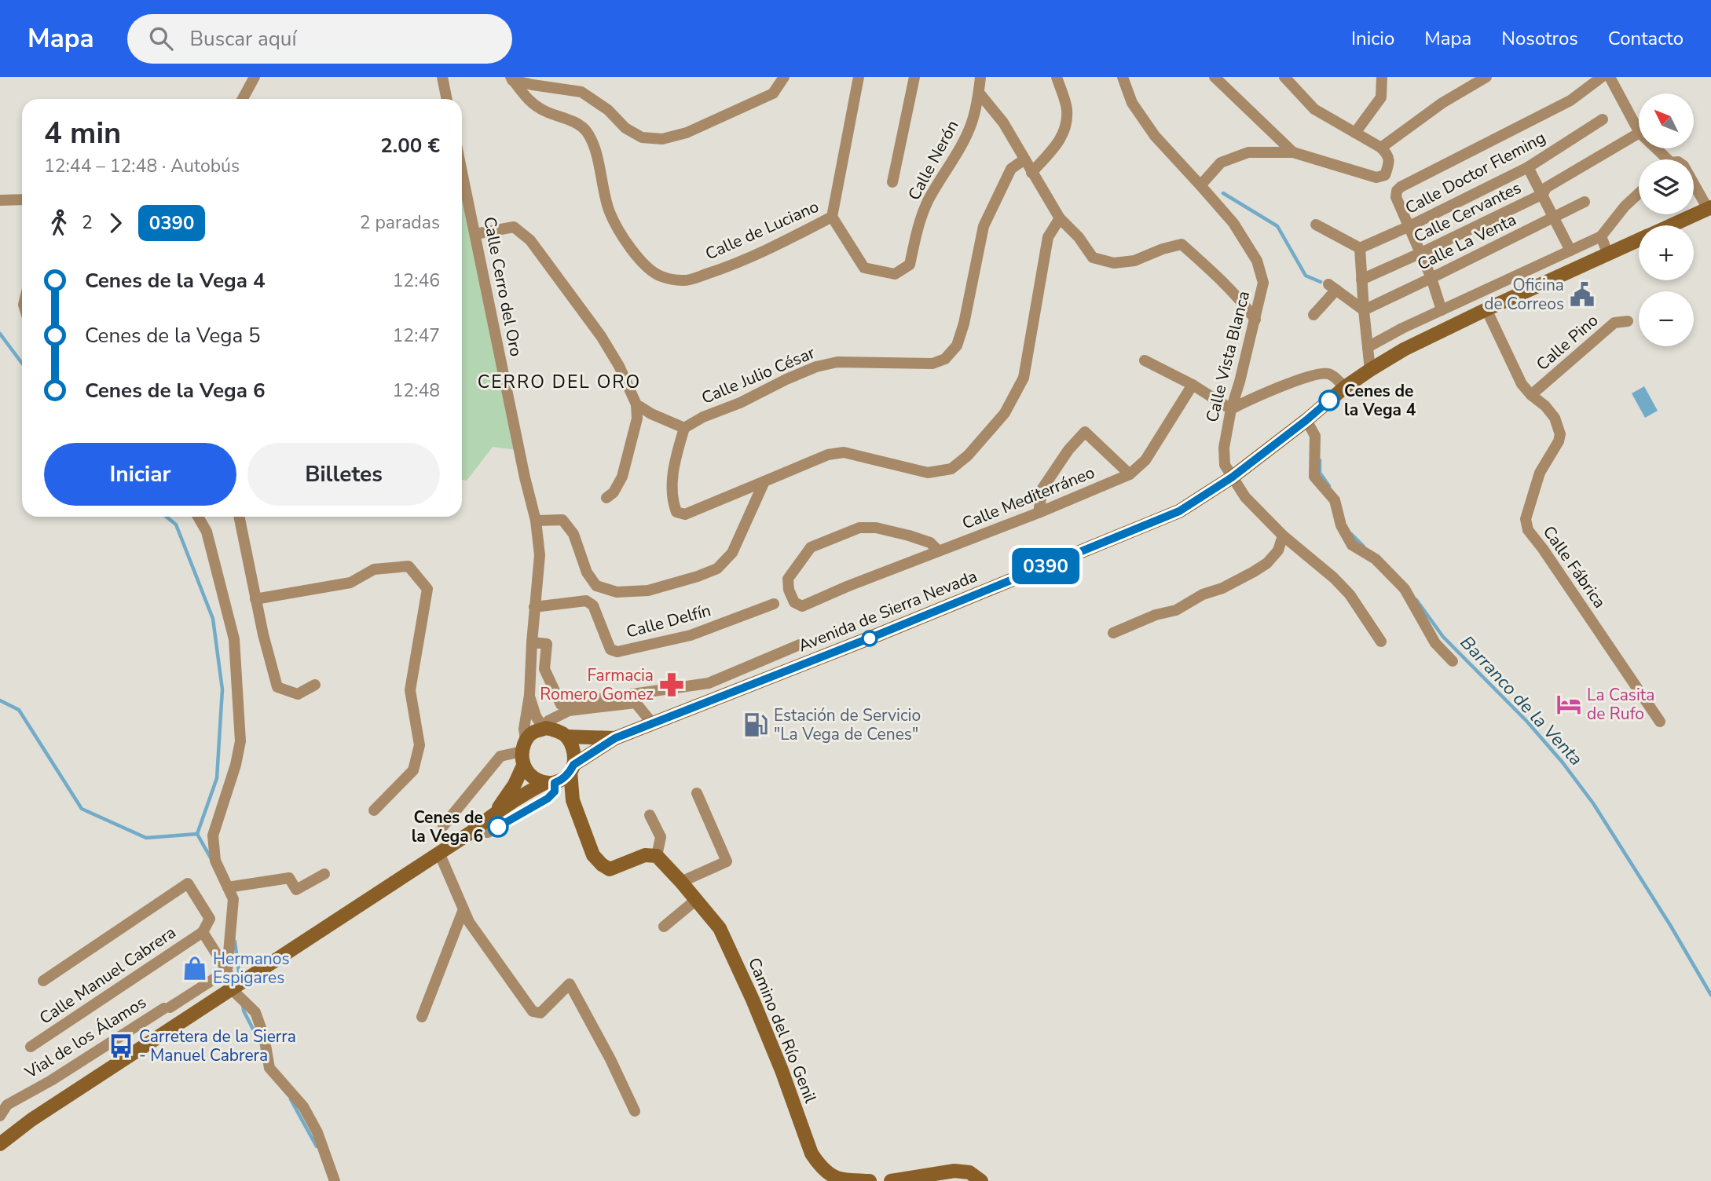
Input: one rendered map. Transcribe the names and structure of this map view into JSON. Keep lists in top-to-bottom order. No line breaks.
{"streets":{"street":["Calle Nerón","Calle Doctor Fleming","Calle Cervantes","Calle de Luciano","Calle La Venta","Calle Cerro del Oro","Calle Pino","Calle Vista Blanca","Calle Julio César","Calle Mediterráneo","Calle Fábrica","Avenida de Sierra Nevada","Calle Delfín","Calle Manuel Cabrera","Camino del Río Genil","Vial de los Álamos"]},"crossings":[["Calle Nerón","Calle de Luciano"],["Calle Cerro del Oro","Avenida de Sierra Nevada"],["Calle Cerro del Oro","Calle Delfín"],["Calle Pino","Calle Fábrica"],["Calle Vista Blanca","Avenida de Sierra Nevada"],["Calle Fábrica","Avenida de Sierra Nevada"]],"districts":["CERRO DEL ORO"],"water":["Barranco de la Venta"],"places":{"public building":["Oficina de Correos"],"other":["Cenes de la Vega 4","Cenes de la Vega 6"],"pharmacy":["Farmacia Romero Gomez"],"hotel":["La Casita de Rufo"],"fuel station":["Estación de Servicio \"La Vega de Cenes\""],"shop":["Hermanos Espigares"],"bus stop":["Carretera de la Sierra - Manuel Cabrera"]},"lines":["bus line 0390"],"north":"top left","page":{"header":"Mapa","search":"Buscar aquí","nav":["Inicio","Mapa","Nosotros","Contacto"],"on_map":"0390","map_buttons":["+","−"],"heading":["4 min","12:44 – 12:48 · Autobús","2.00 €"],"legs":["2","0390","2 paradas"],"list":[{"name":"Cenes de la Vega 4","value":"12:46"},{"name":"Cenes de la Vega 5","value":"12:47"},{"name":"Cenes de la Vega 6","value":"12:48"}],"buttons":["Iniciar","Billetes"]}}
